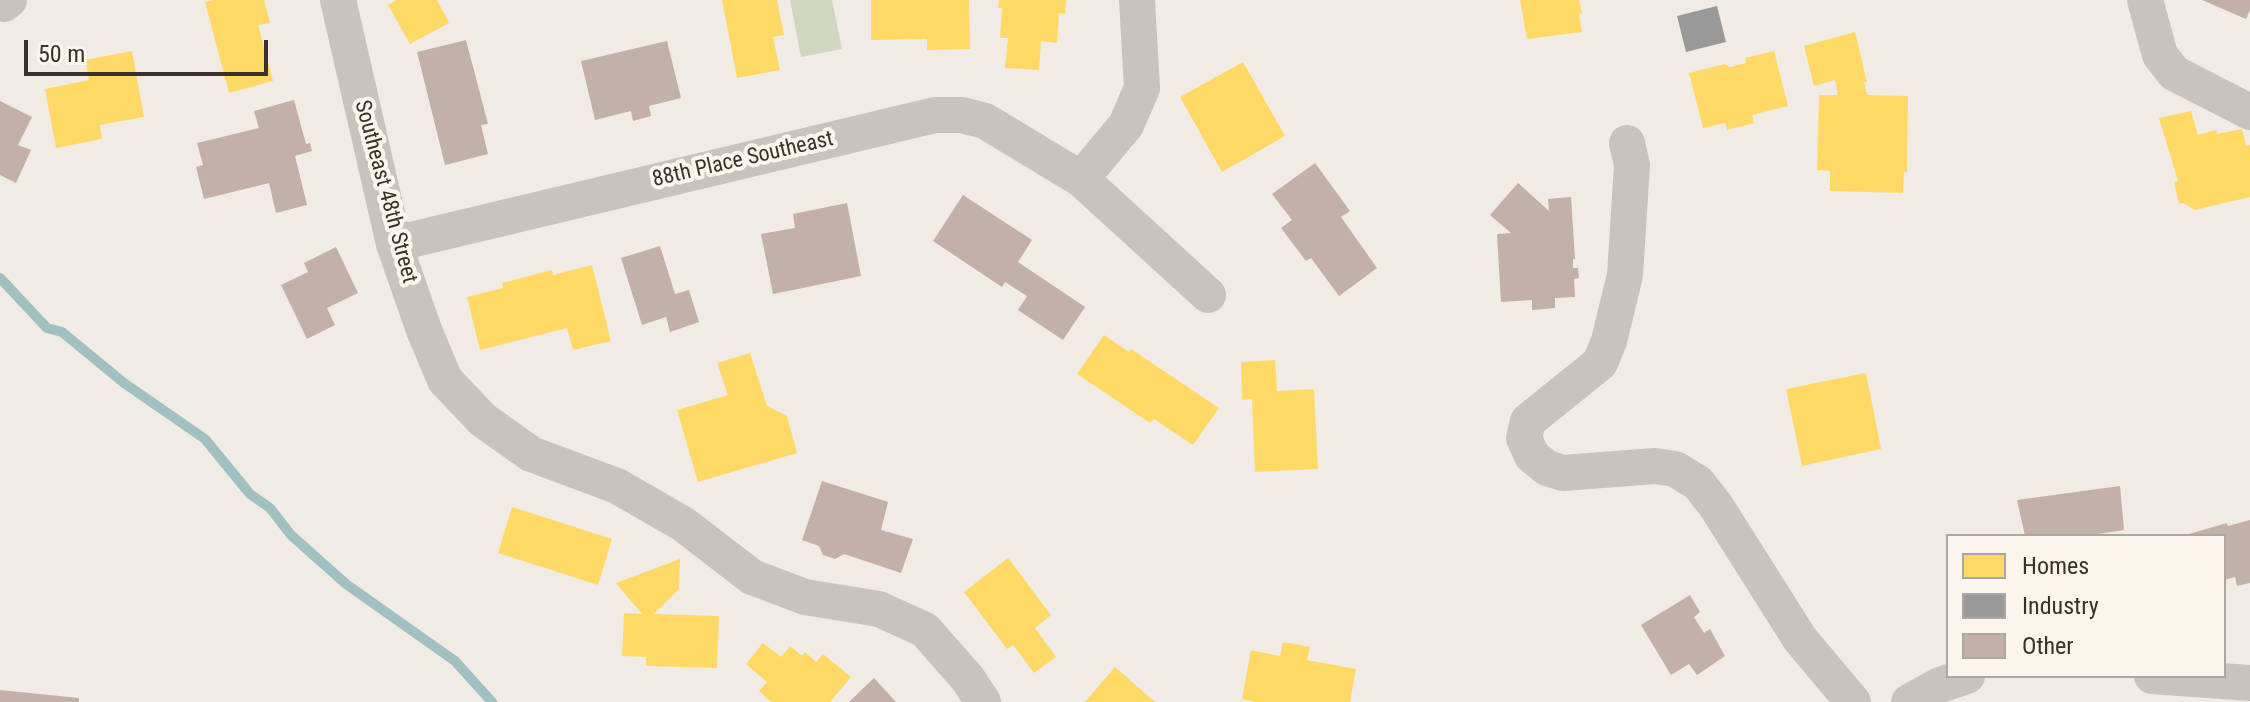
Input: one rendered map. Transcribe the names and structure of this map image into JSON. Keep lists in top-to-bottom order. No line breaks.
{"streets":{"street":["88th Place Southeast","Southeast 48th Street"]},"crossings":[["88th Place Southeast","Southeast 48th Street"]],"legend":["Homes","Industry","Other"],"scale_bar":"50 m"}
